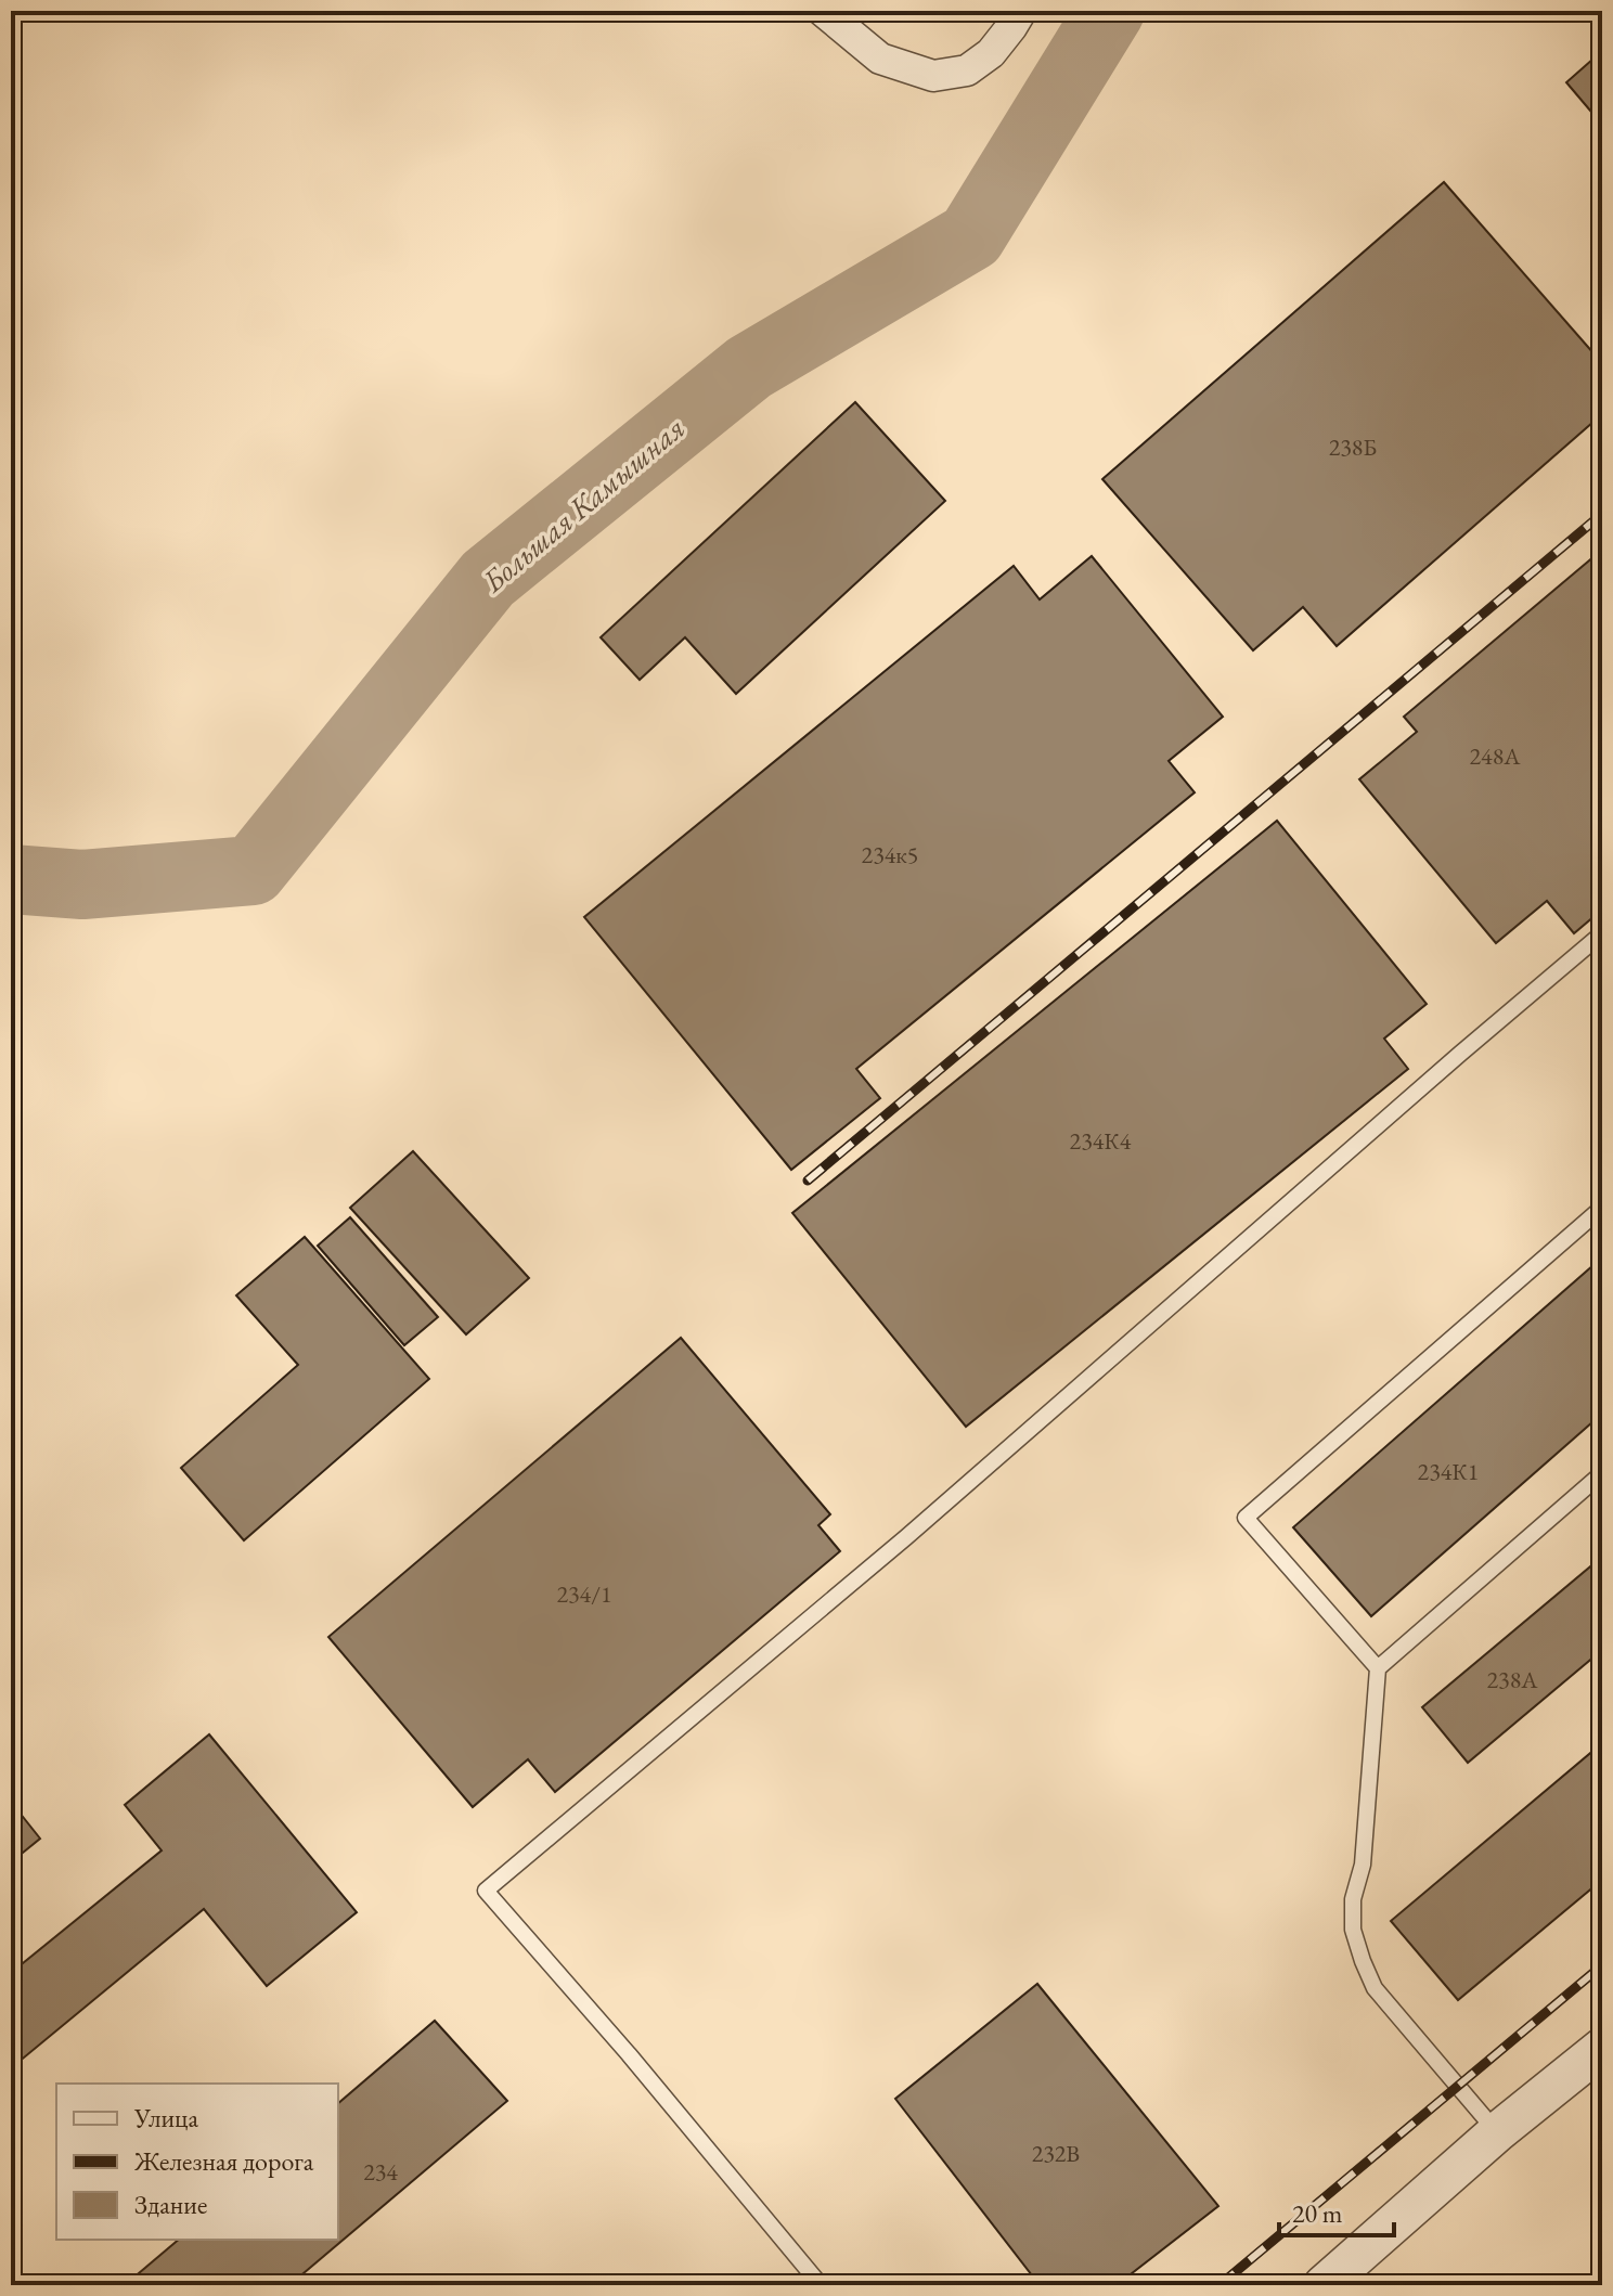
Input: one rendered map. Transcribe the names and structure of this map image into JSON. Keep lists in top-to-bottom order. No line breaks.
{"water":["Большая Камышная"],"house_numbers":["238Б","248А","234к5","234К4","234К1","234/1","238А","232В","234"],"legend":["Улица","Железная дорога","Здание"],"scale_bar":"20 m"}
